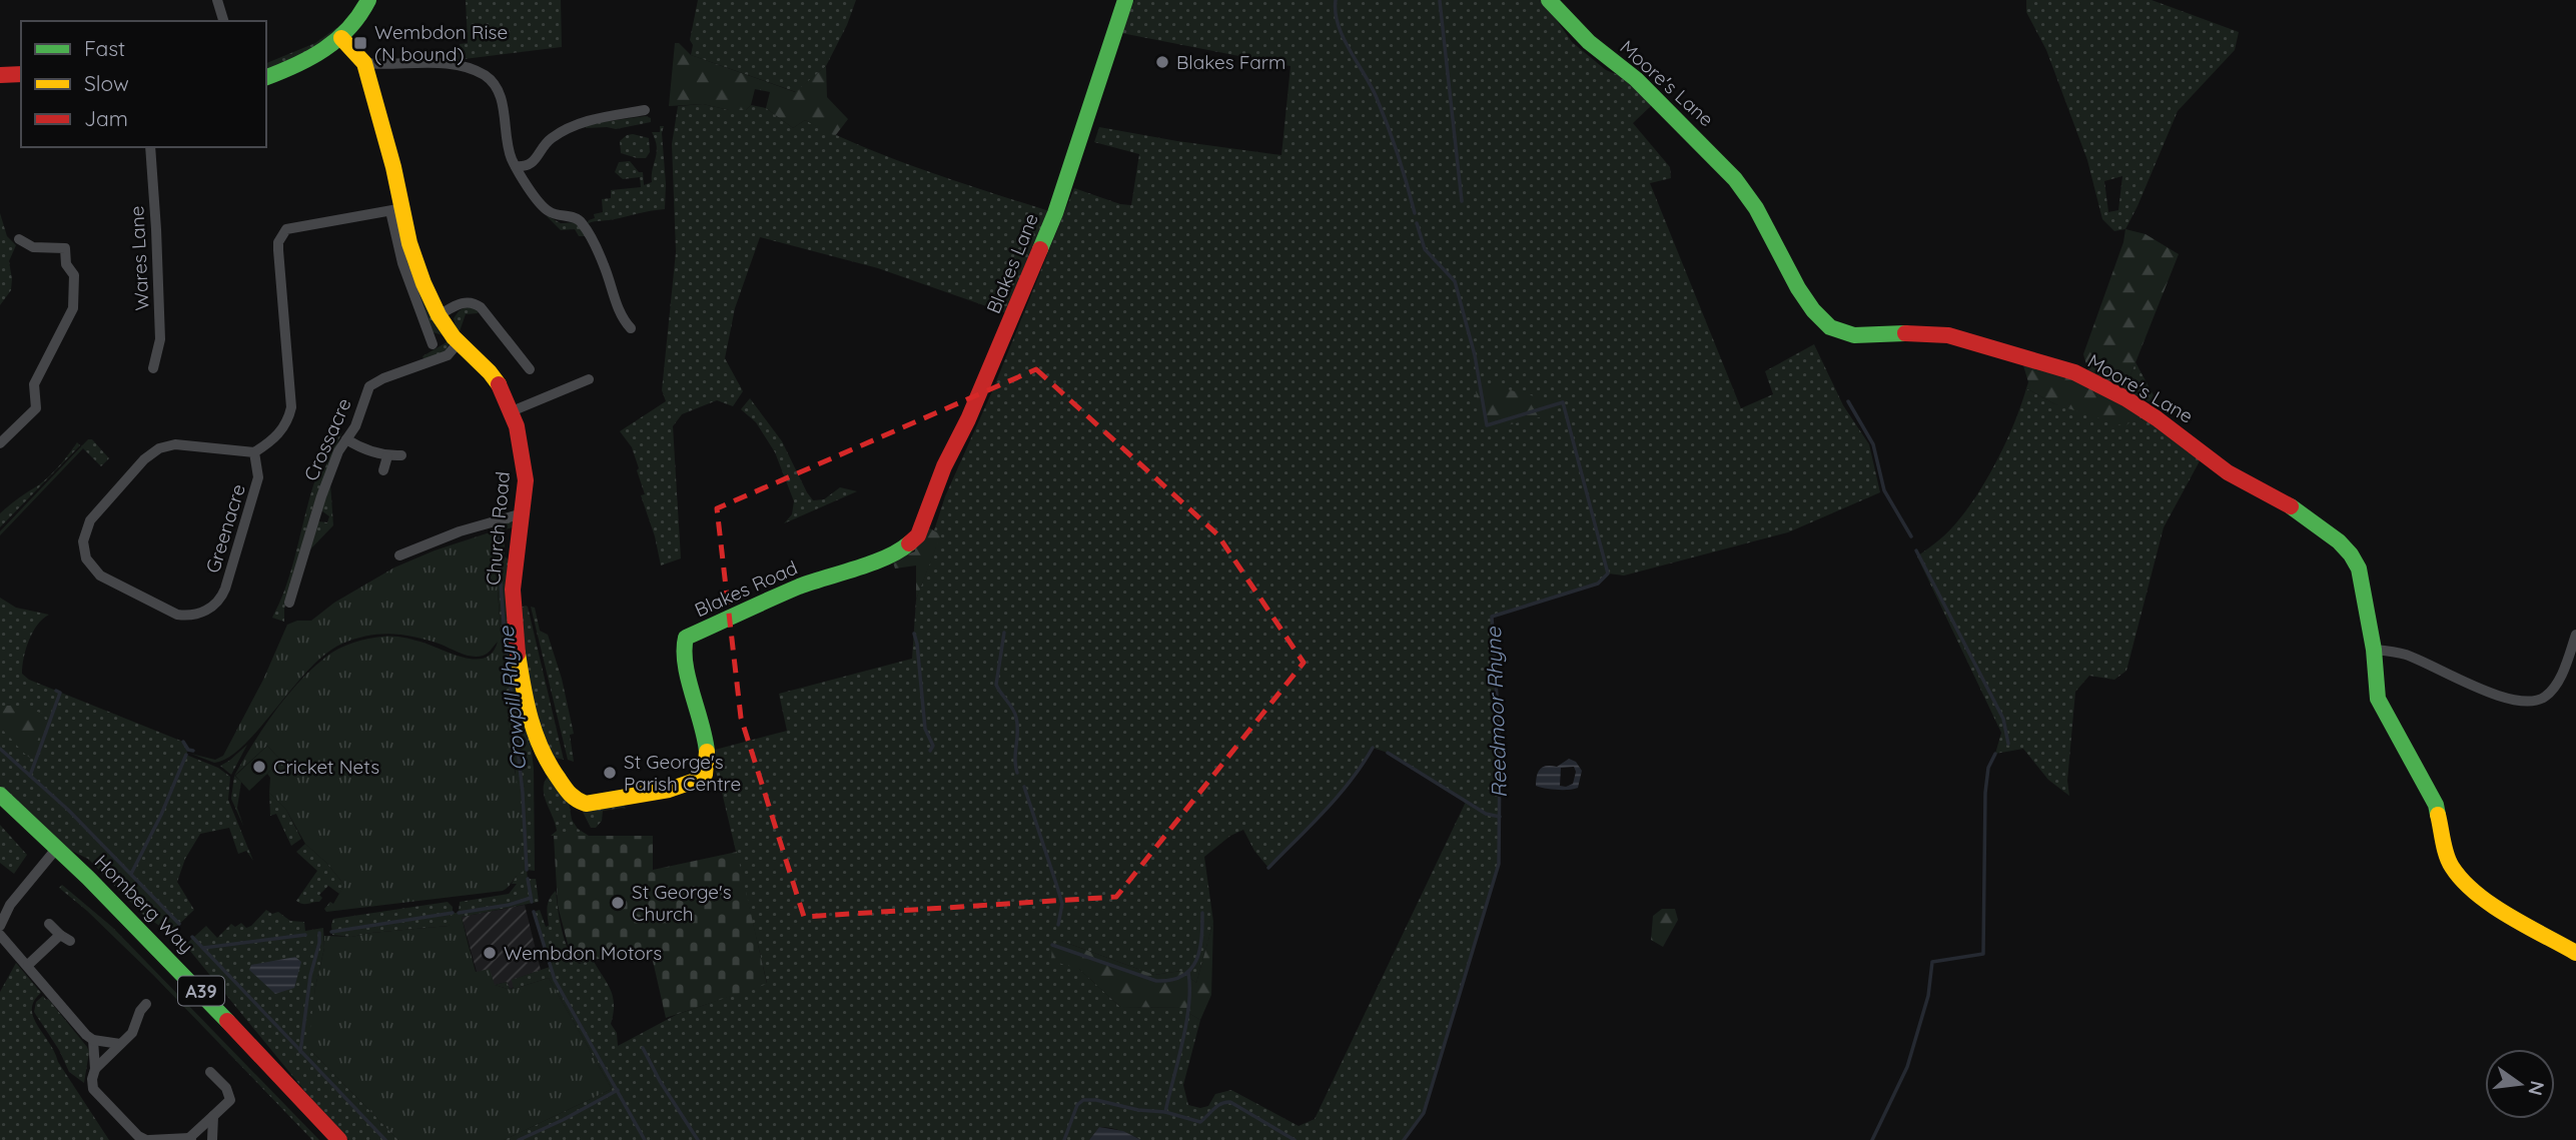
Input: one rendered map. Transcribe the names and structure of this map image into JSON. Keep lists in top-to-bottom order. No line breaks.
{"streets":{"street":["Moore's Lane","Wares Lane","Blakes Lane","Crossacre","Greenacre","Church Road","Blakes Road","Homberg Way","A39"]},"crossings":[["Blakes Lane","Blakes Road"],["Crossacre","Church Road"],["Church Road","Blakes Road"]],"water":["Crowpill Rhyne","Reedmoor Rhyne"],"places":{"transit":["Wembdon Rise (N bound)"],"other":["Blakes Farm","Cricket Nets","St George's Parish Centre","St George's Church","Wembdon Motors"]},"legend":["Fast","Slow","Jam"],"north":"right"}
